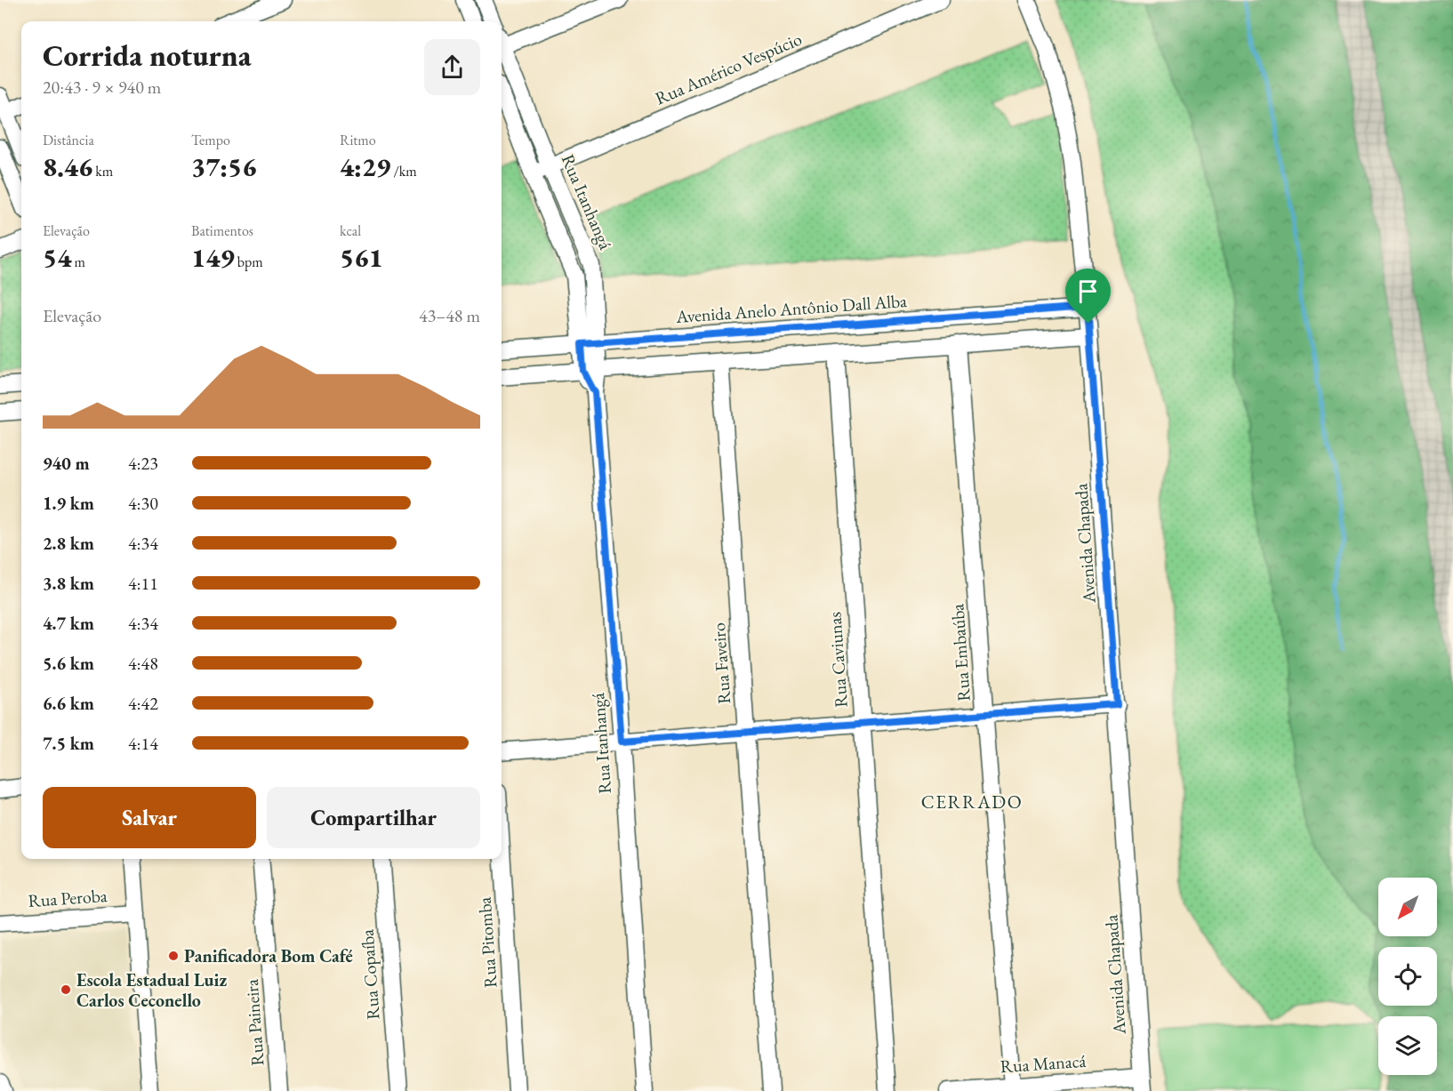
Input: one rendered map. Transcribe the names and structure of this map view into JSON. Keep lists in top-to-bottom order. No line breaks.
{"streets":{"street":["Rua Américo Vespúcio","Rua Itanhangá","Avenida Anelo Antônio Dall Alba","Avenida Chapada","Rua Embaúba","Rua Caviunas","Rua Faveiro","Rua Peroba","Rua Pitomba","Rua Copaíba","Rua Paineira","Rua Manacá"]},"crossings":[["Rua Américo Vespúcio","Rua Itanhangá"],["Rua Itanhangá","Avenida Anelo Antônio Dall Alba"],["Avenida Anelo Antônio Dall Alba","Avenida Chapada"],["Avenida Chapada","Rua Manacá"],["Rua Embaúba","Rua Manacá"]],"districts":["CERRADO"],"places":["Panificadora Bom Café","Escola Estadual Luiz Carlos Ceconello"],"north":"bottom left","page":{"heading":["Corrida noturna","20:43 · 9 × 940 m"],"stats":[["Distância","8.46 km"],["Tempo","37:56"],["Ritmo","4:29 /km"],["Elevação","54 m"],["Batimentos","149 bpm"],["kcal","561"]],"chart":["Elevação","43–48 m"],"list":[{"name":"940 m","note":"4:23"},{"name":"1.9 km","note":"4:30"},{"name":"2.8 km","note":"4:34"},{"name":"3.8 km","note":"4:11"},{"name":"4.7 km","note":"4:34"},{"name":"5.6 km","note":"4:48"},{"name":"6.6 km","note":"4:42"},{"name":"7.5 km","note":"4:14"}],"buttons":["Salvar","Compartilhar"]}}
